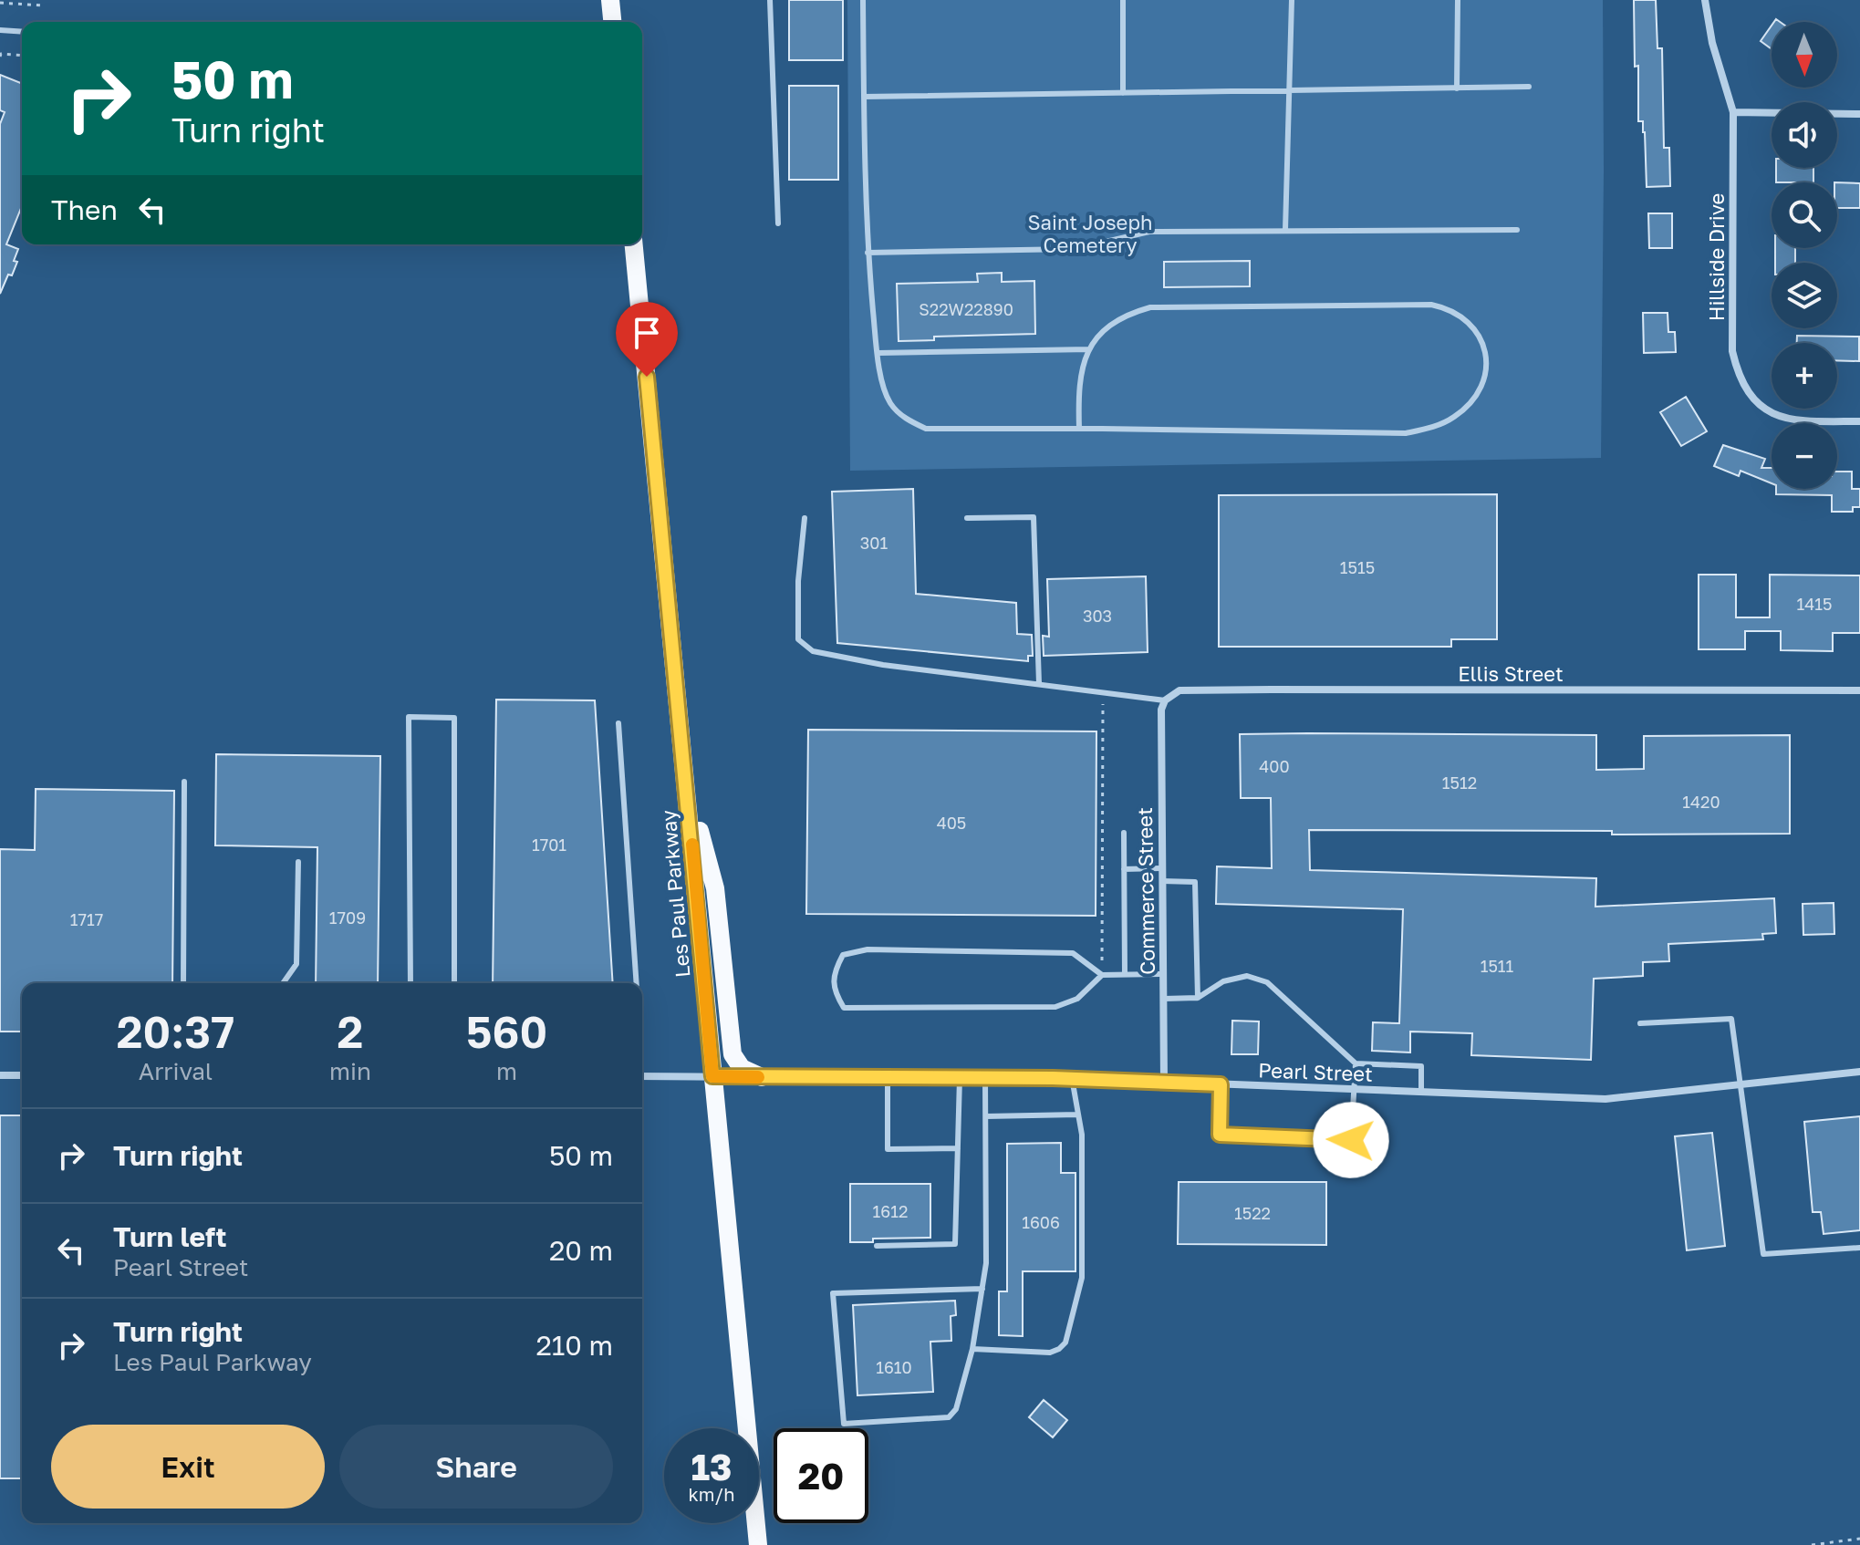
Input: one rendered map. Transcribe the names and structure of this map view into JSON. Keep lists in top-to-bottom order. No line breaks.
{"streets":{"main road":["Les Paul Parkway"],"street":["Hillside Drive","Ellis Street","Commerce Street","Pearl Street"]},"crossings":[["Ellis Street","Commerce Street"],["Commerce Street","Pearl Street"],["Les Paul Parkway","Pearl Street"]],"parks":["Saint Joseph Cemetery"],"house_numbers":["S22W22890","301","1515","1415","303","400","1512","1420","405","1701","1709","1717","1511","1612","1522","1606","1610"],"north":"bottom","page":{"map_buttons":["+","−"],"turn":["50 m","Turn right"],"then":"Then","eta":["20:37","Arrival","2","min","560","m"],"list":[{"name":"Turn right","value":"50 m"},{"name":"Turn left","note":"Pearl Street","value":"20 m"},{"name":"Turn right","note":"Les Paul Parkway","value":"210 m"}],"buttons":["Exit","Share"],"speed":"13 km/h","limit":"20"}}
